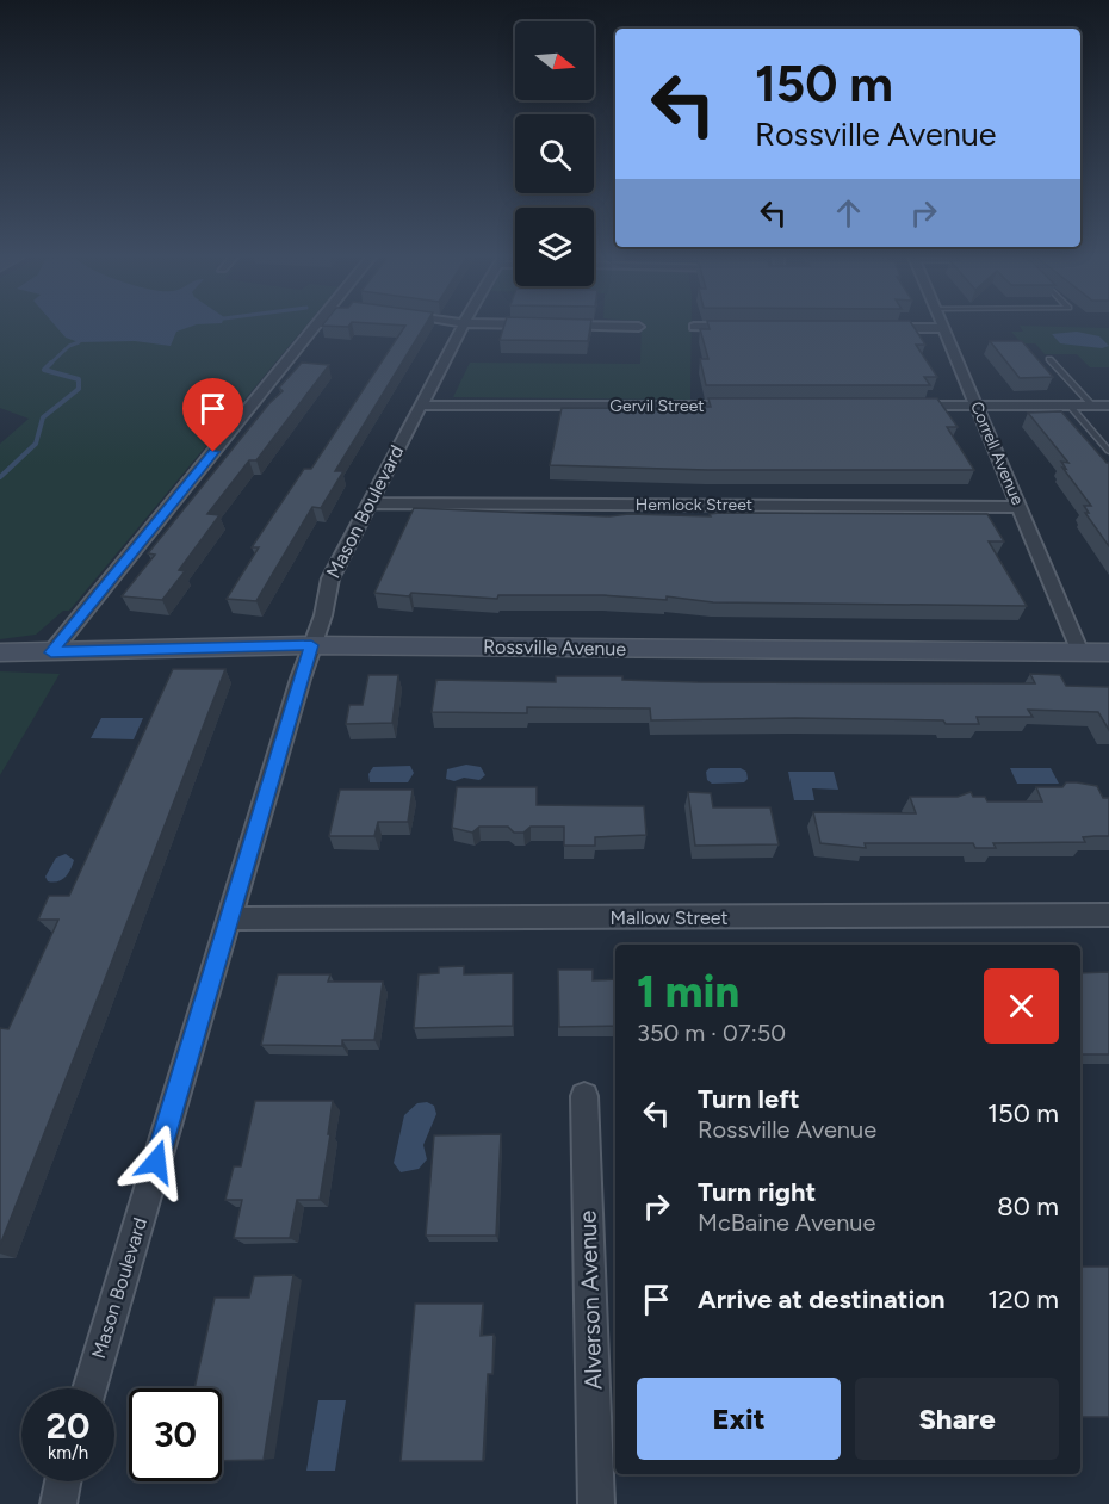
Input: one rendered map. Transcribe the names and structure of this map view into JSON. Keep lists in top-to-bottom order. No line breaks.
{"streets":{"street":["Gervil Street","Correll Avenue","Hemlock Street","Mason Boulevard","Rossville Avenue","Mallow Street","Alverson Avenue"]},"crossings":[["Gervil Street","Mason Boulevard"],["Correll Avenue","Hemlock Street"],["Correll Avenue","Rossville Avenue"],["Hemlock Street","Mason Boulevard"],["Mason Boulevard","Rossville Avenue"],["Mason Boulevard","Mallow Street"]],"north":"right","page":{"turn":["150 m","Rossville Avenue"],"heading":["1 min","350 m · 07:50"],"list":[{"name":"Turn left","note":"Rossville Avenue","value":"150 m"},{"name":"Turn right","note":"McBaine Avenue","value":"80 m"},{"name":"Arrive at destination","value":"120 m"}],"buttons":["Exit","Share"],"speed":"20 km/h","limit":"30"}}
